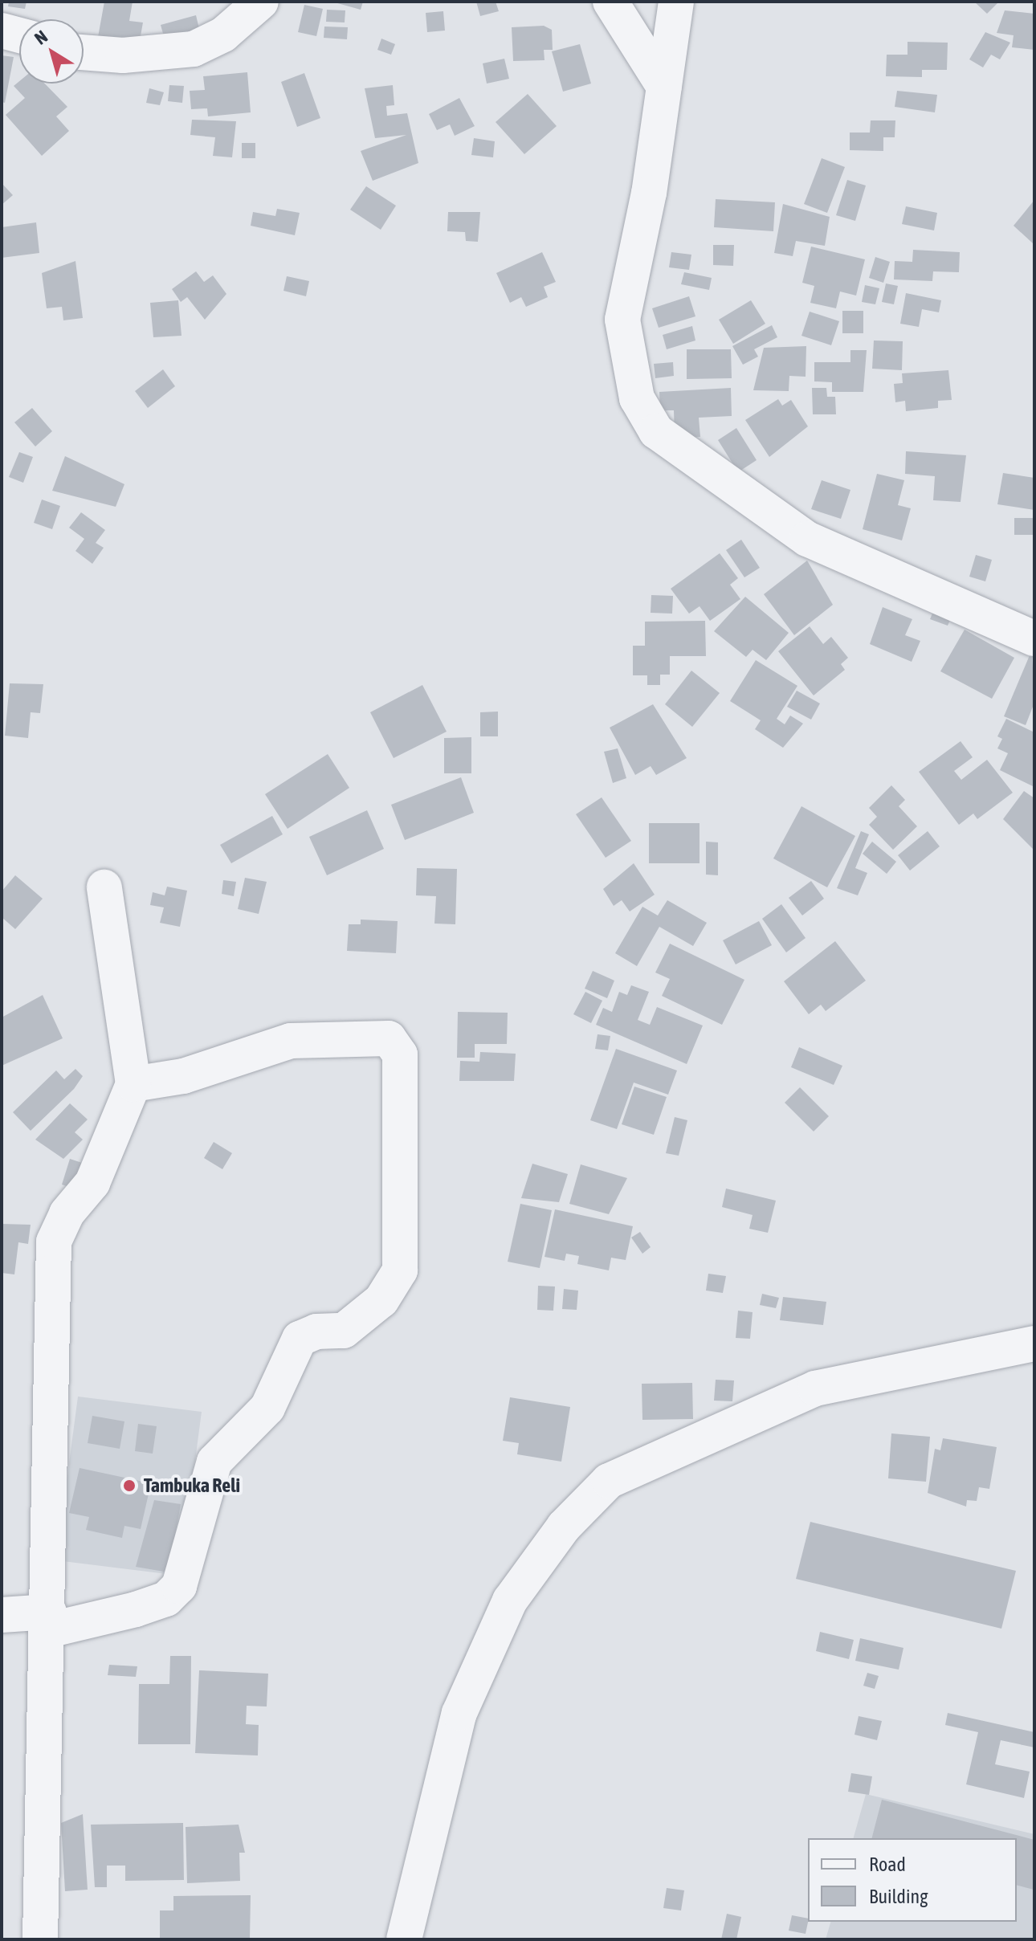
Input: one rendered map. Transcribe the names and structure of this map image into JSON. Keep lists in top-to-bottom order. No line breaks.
{"places":["Tambuka Reli"],"legend":["Road","Building"],"north":"top left"}
